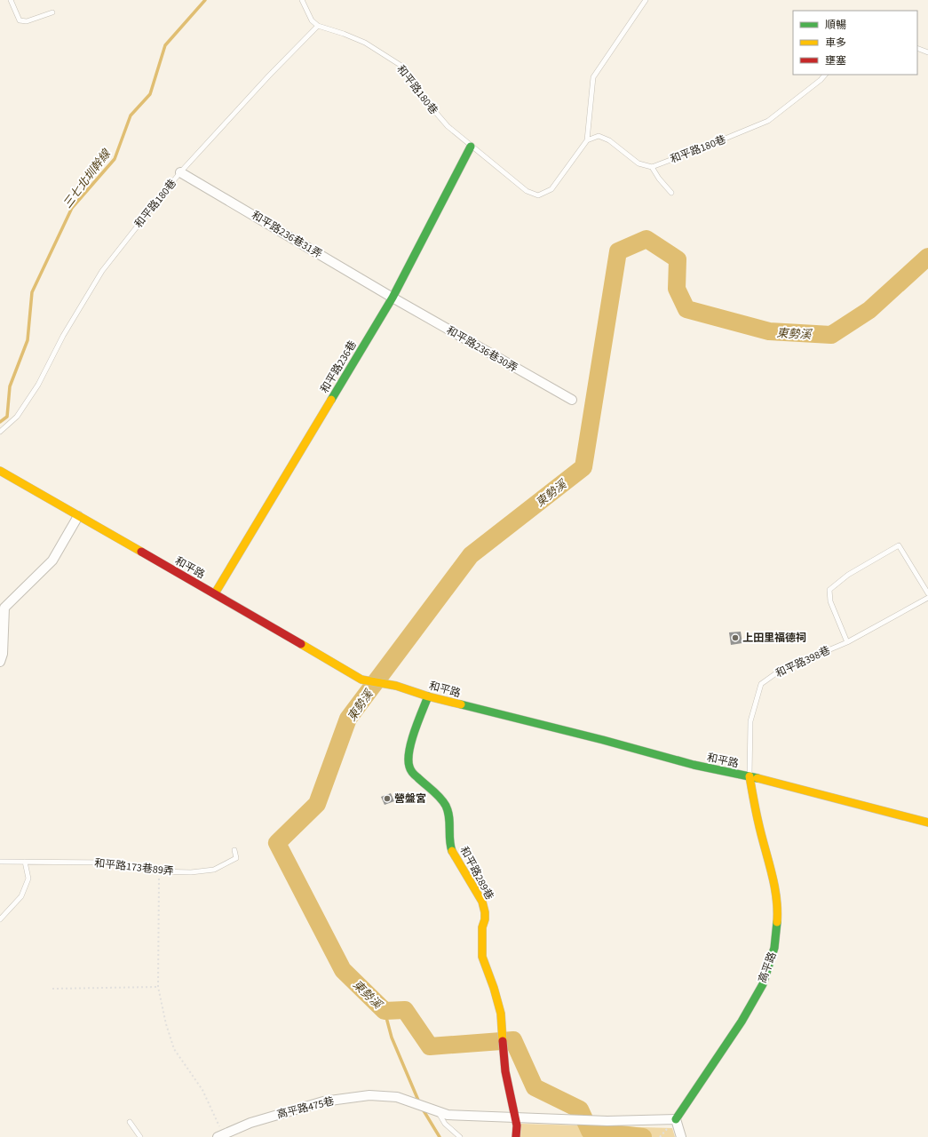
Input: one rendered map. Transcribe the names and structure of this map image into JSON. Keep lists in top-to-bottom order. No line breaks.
{"streets":{"street":["和平路236巷31弄","和平路236巷30弄","和平路236巷","和平路","和平路289巷","高平路","高平路475巷"],"lane":["和平路180巷","和平路398巷","和平路173巷89弄"]},"crossings":[["和平路180巷","和平路236巷31弄"],["和平路180巷","和平路236巷"],["和平路236巷31弄","和平路236巷30弄"],["和平路236巷31弄","和平路236巷"],["和平路236巷30弄","和平路236巷"],["和平路236巷","和平路"],["和平路","和平路398巷"],["和平路","和平路289巷"],["和平路","高平路"],["和平路398巷","高平路"]],"water":["三七北圳幹線","東勢溪"],"places":["上田里福德祠","營盤宮"],"legend":["順暢","車多","壅塞"]}
